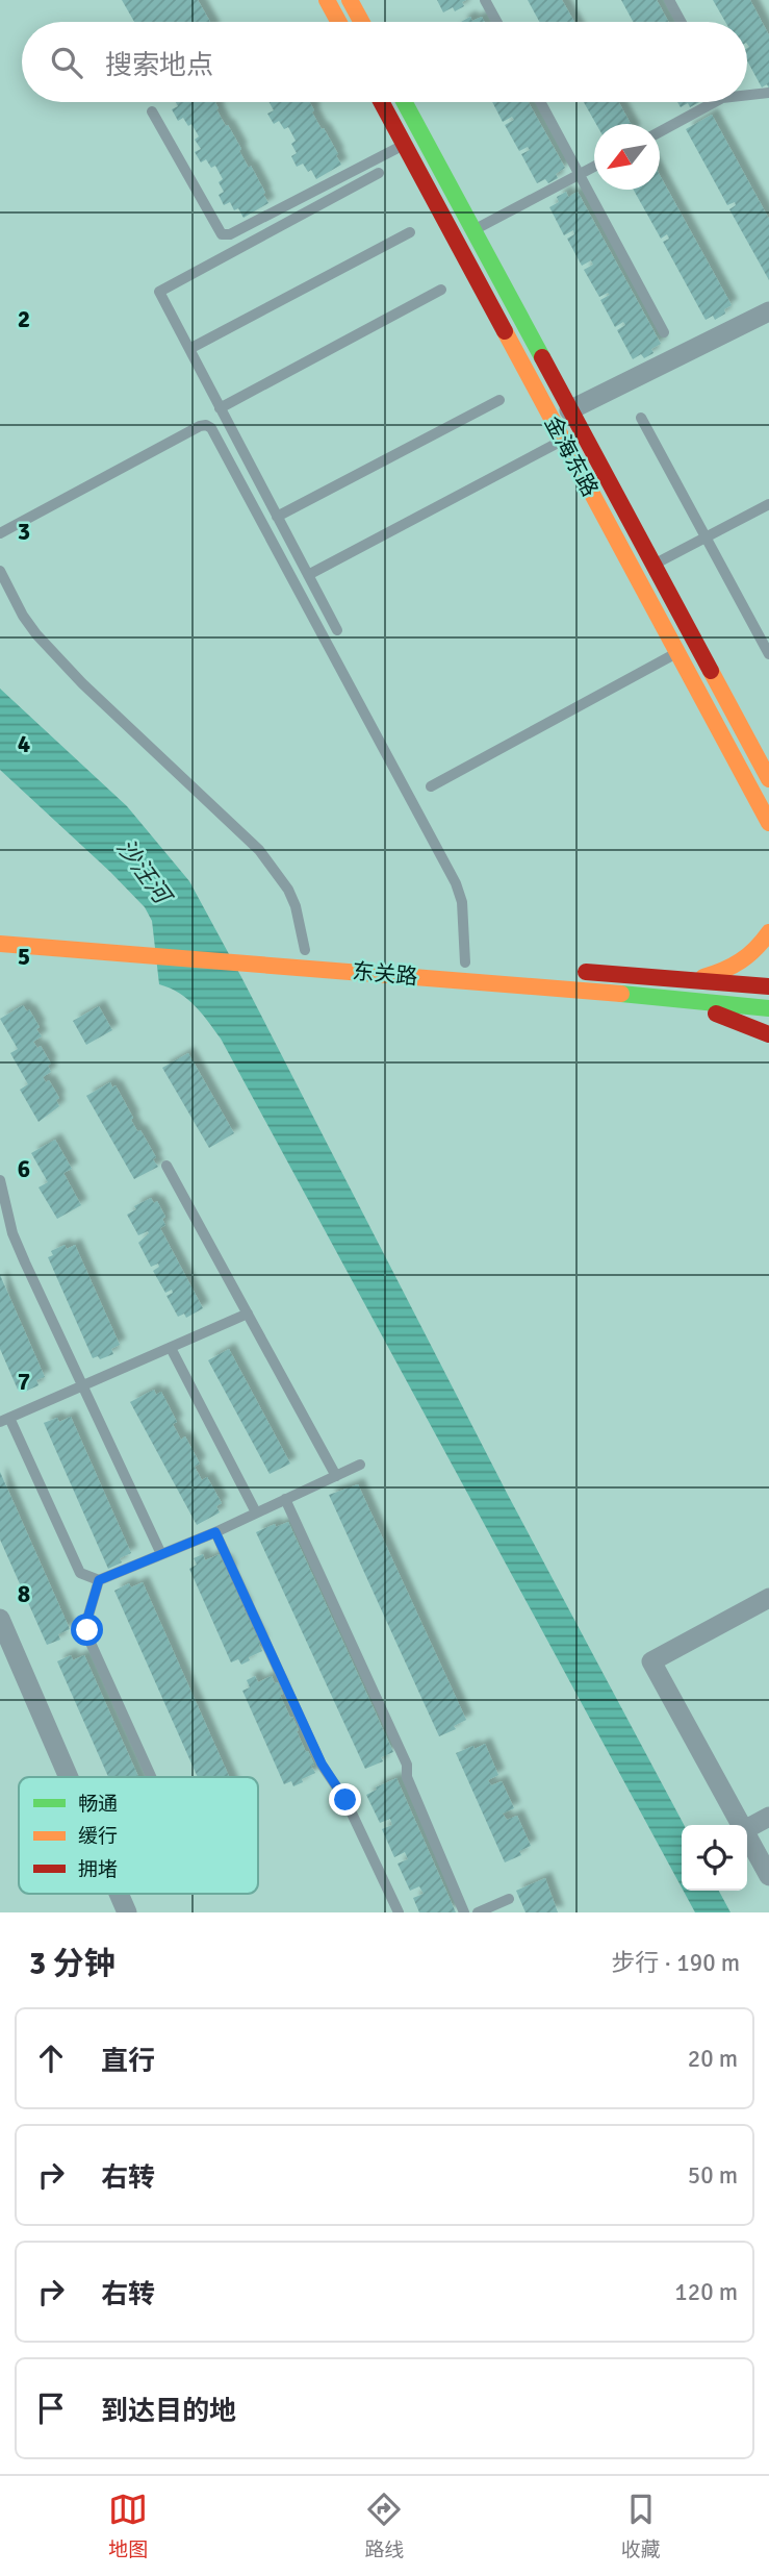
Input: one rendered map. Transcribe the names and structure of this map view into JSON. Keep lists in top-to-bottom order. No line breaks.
{"streets":{"main road":["金海东路","东关路"]},"water":["沙汪河"],"legend":["畅通","缓行","拥堵"],"north":"bottom left","page":{"search":"搜索地点","heading":["3 分钟","步行 · 190 m"],"list":[["直行","20 m"],["右转","50 m"],["右转","120 m"],"到达目的地"],"nav":["地图","路线","收藏"]},"grid":{"rows":["2","3","4","5","6","7","8"]}}
